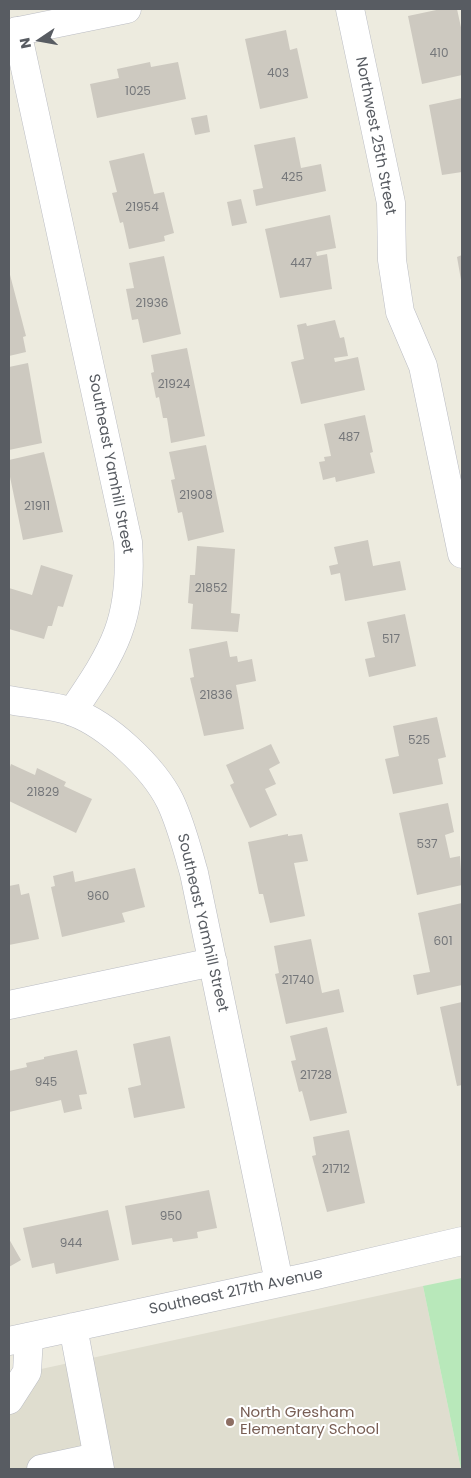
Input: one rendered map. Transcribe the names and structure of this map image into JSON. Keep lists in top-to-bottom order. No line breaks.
{"streets":{"street":["Northwest 25th Street","Southeast Yamhill Street","Southeast 217th Avenue"]},"crossings":[["Southeast Yamhill Street","Southeast 217th Avenue"]],"places":["North Gresham Elementary School"],"house_numbers":["410","403","1025","425","21954","447","21936","21924","487","21908","21911","21852","517","21836","525","21829","537","960","601","21740","21728","945","21712","950","944"],"north":"left"}
